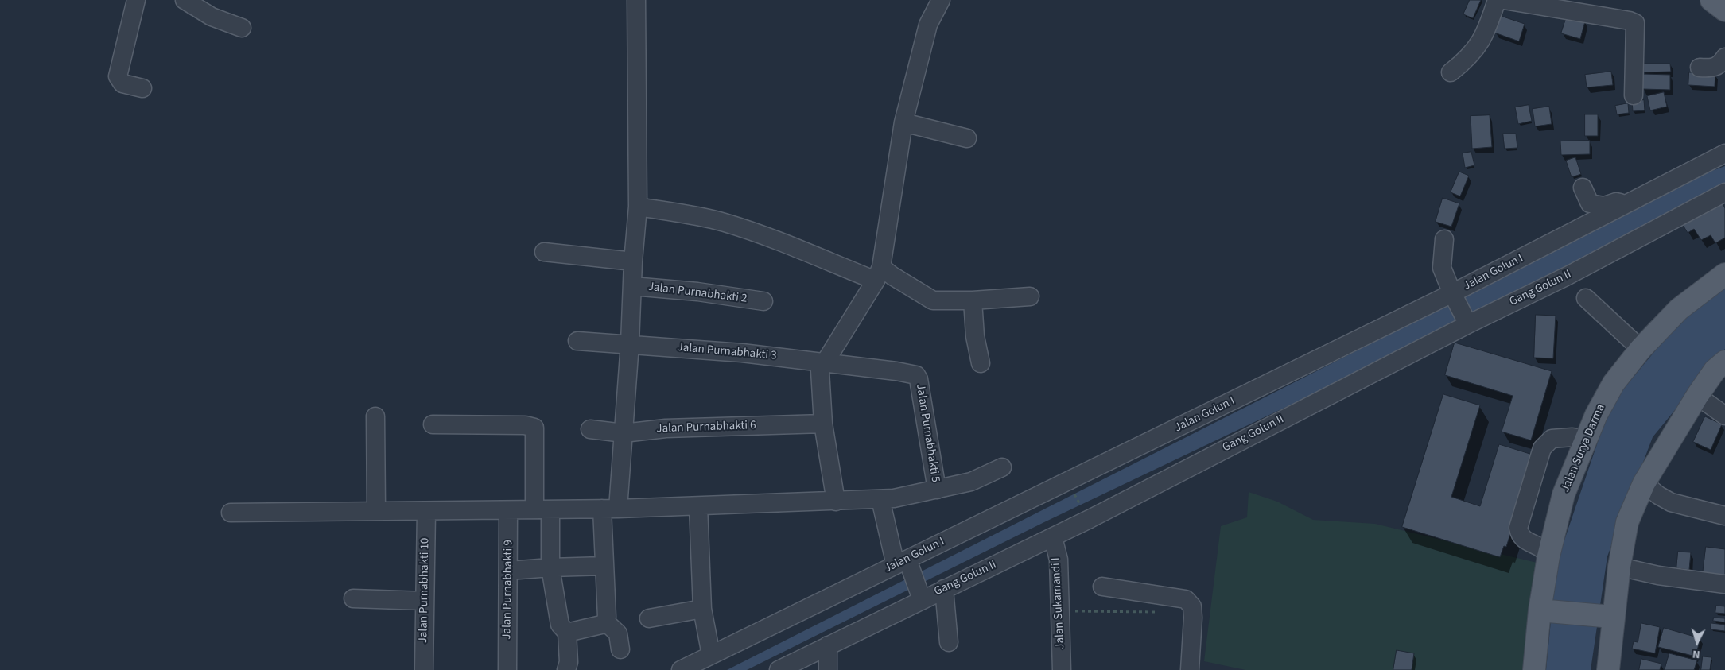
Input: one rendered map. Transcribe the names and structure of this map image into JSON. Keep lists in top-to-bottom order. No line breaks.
{"streets":{"main road":["Jalan Surya Darma"],"street":["Jalan Golun I","Gang Golun II","Jalan Purnabhakti 2","Jalan Purnabhakti 3","Jalan Purnabhakti 6","Jalan Purnabhakti 5","Jalan Purnabhakti 9","Jalan Purnabhakti 10","Jalan Sukamandi I"]},"crossings":[["Gang Golun II","Jalan Sukamandi I"],["Jalan Purnabhakti 3","Jalan Purnabhakti 5"]],"north":"bottom"}
